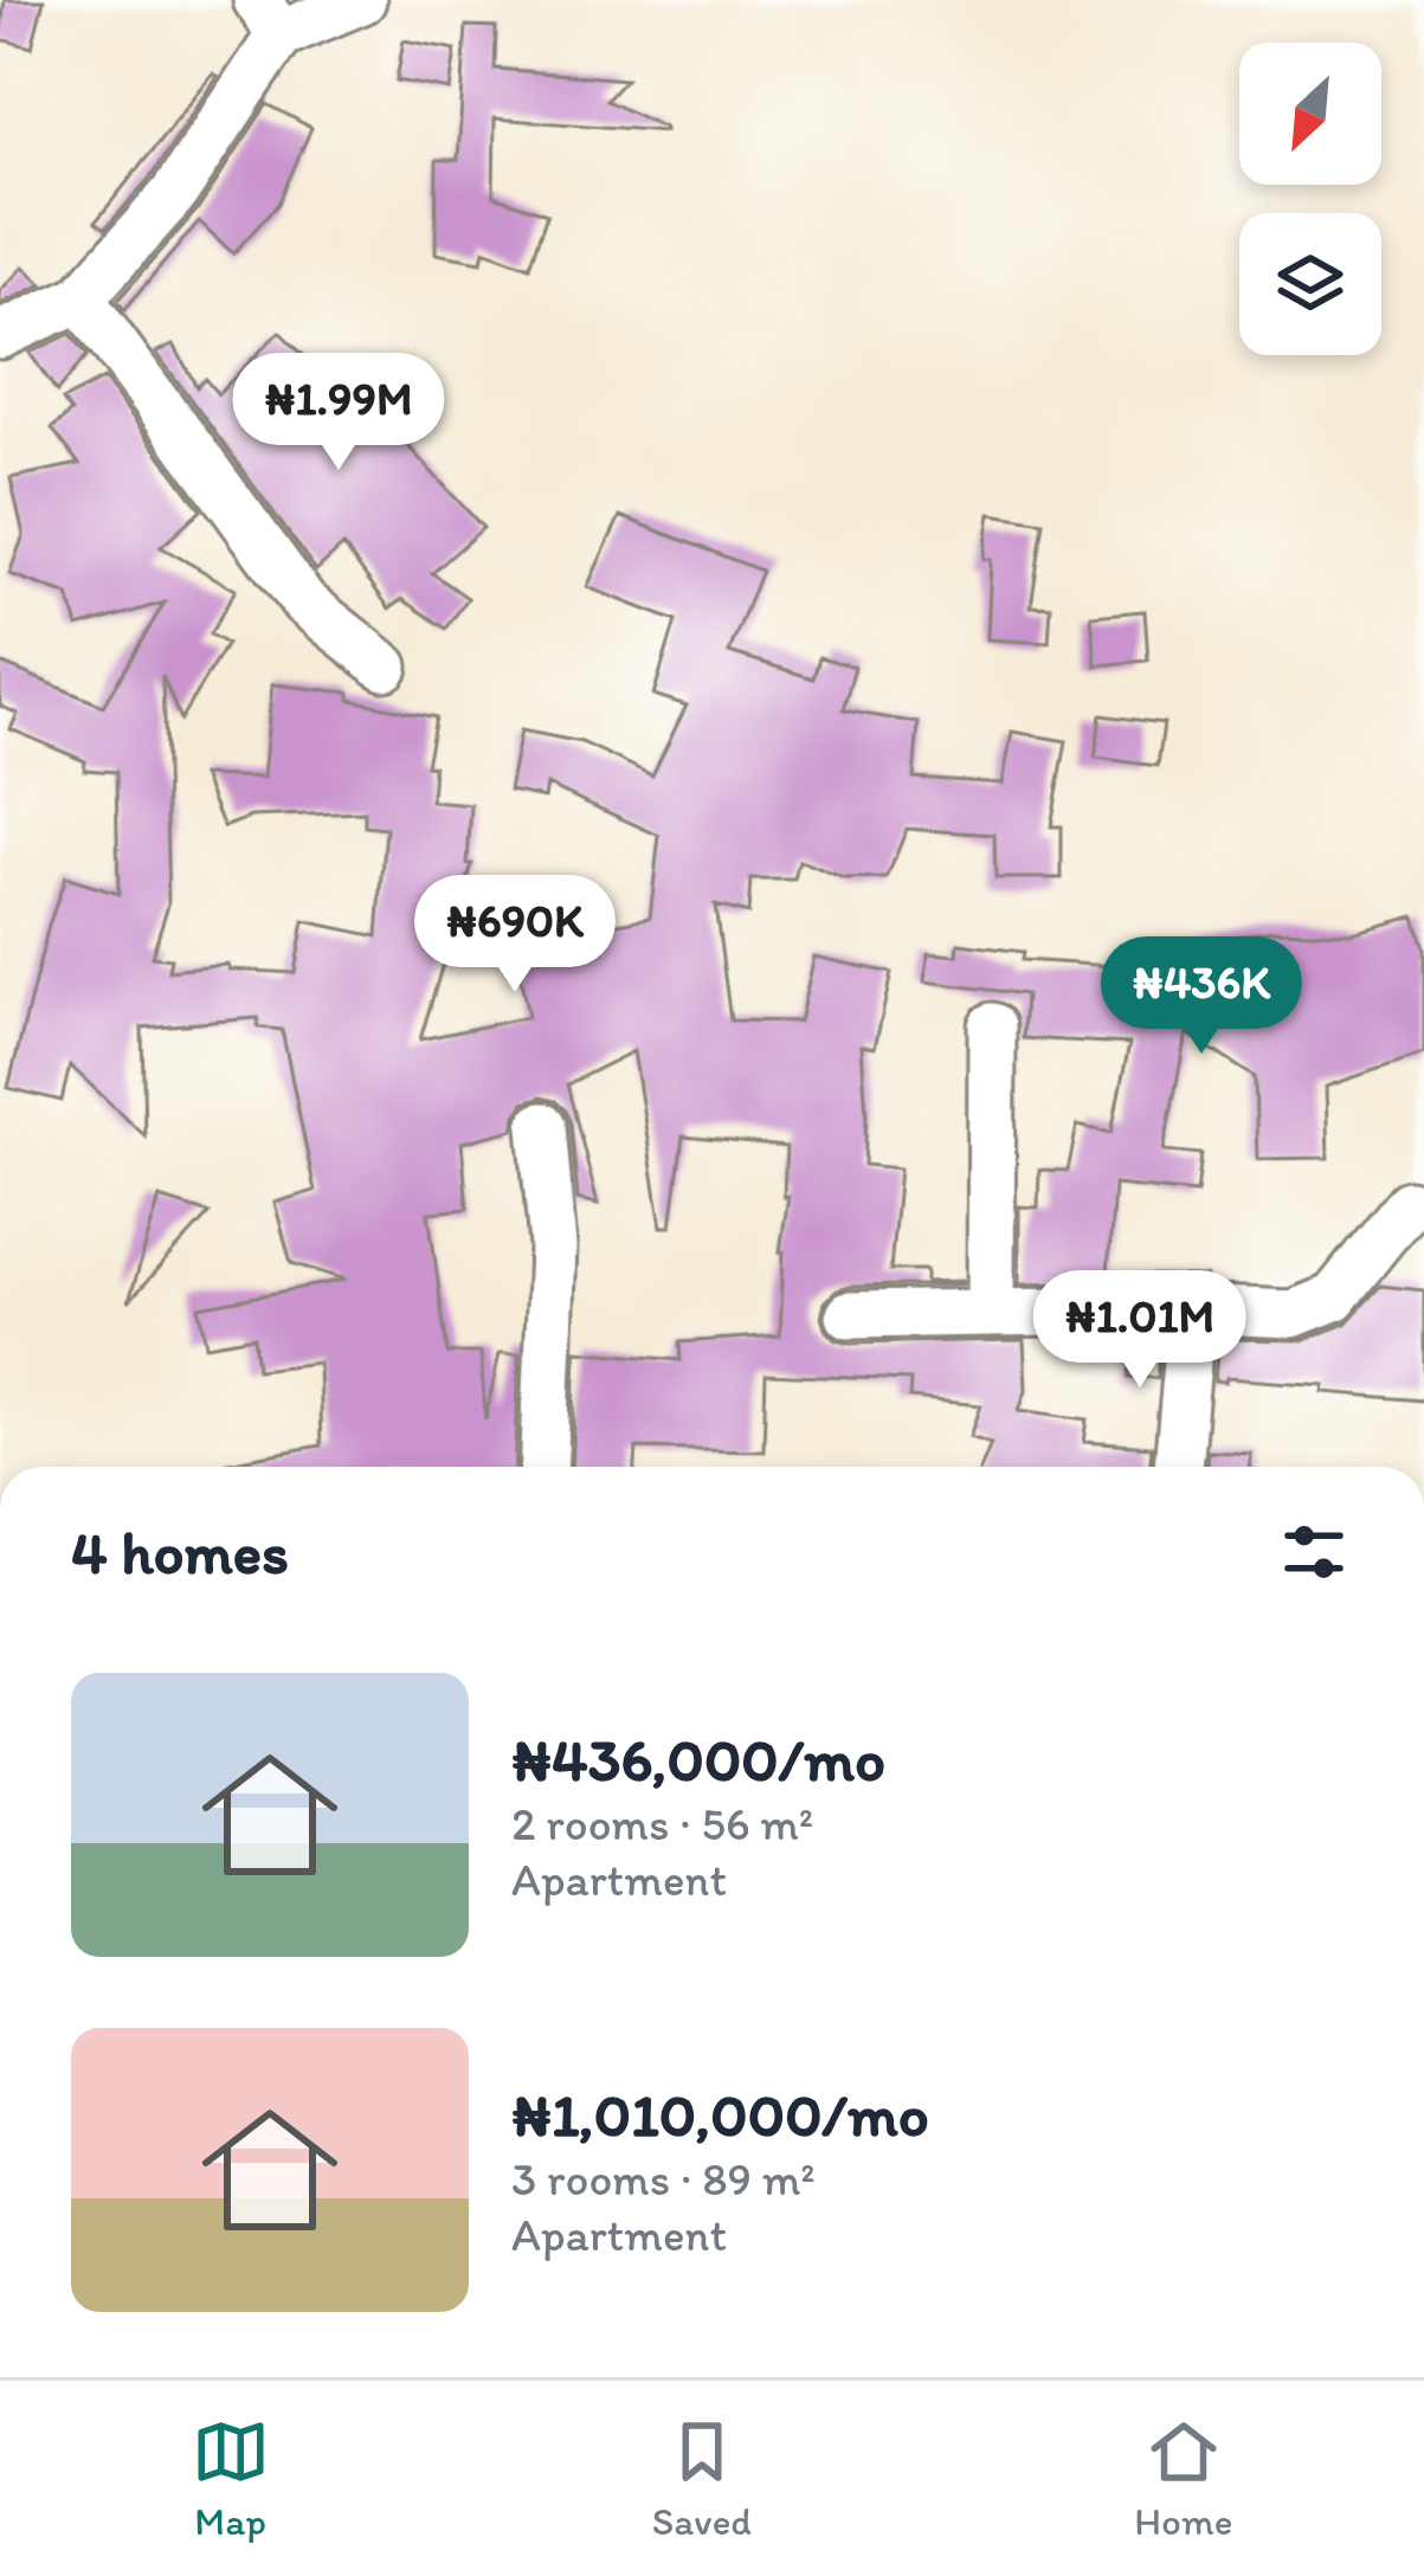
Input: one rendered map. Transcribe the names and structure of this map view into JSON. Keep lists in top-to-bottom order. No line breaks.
{"north":"bottom left","page":{"price":["₦1.99M","₦690K","₦436K","₦1.01M"],"heading":"4 homes","list":[{"name":"₦436,000/mo","note":"2 rooms · 56 m² · Apartment"},{"name":"₦1,010,000/mo","note":"3 rooms · 89 m² · Apartment"}],"tabs":["Map","Saved","Home"]}}
